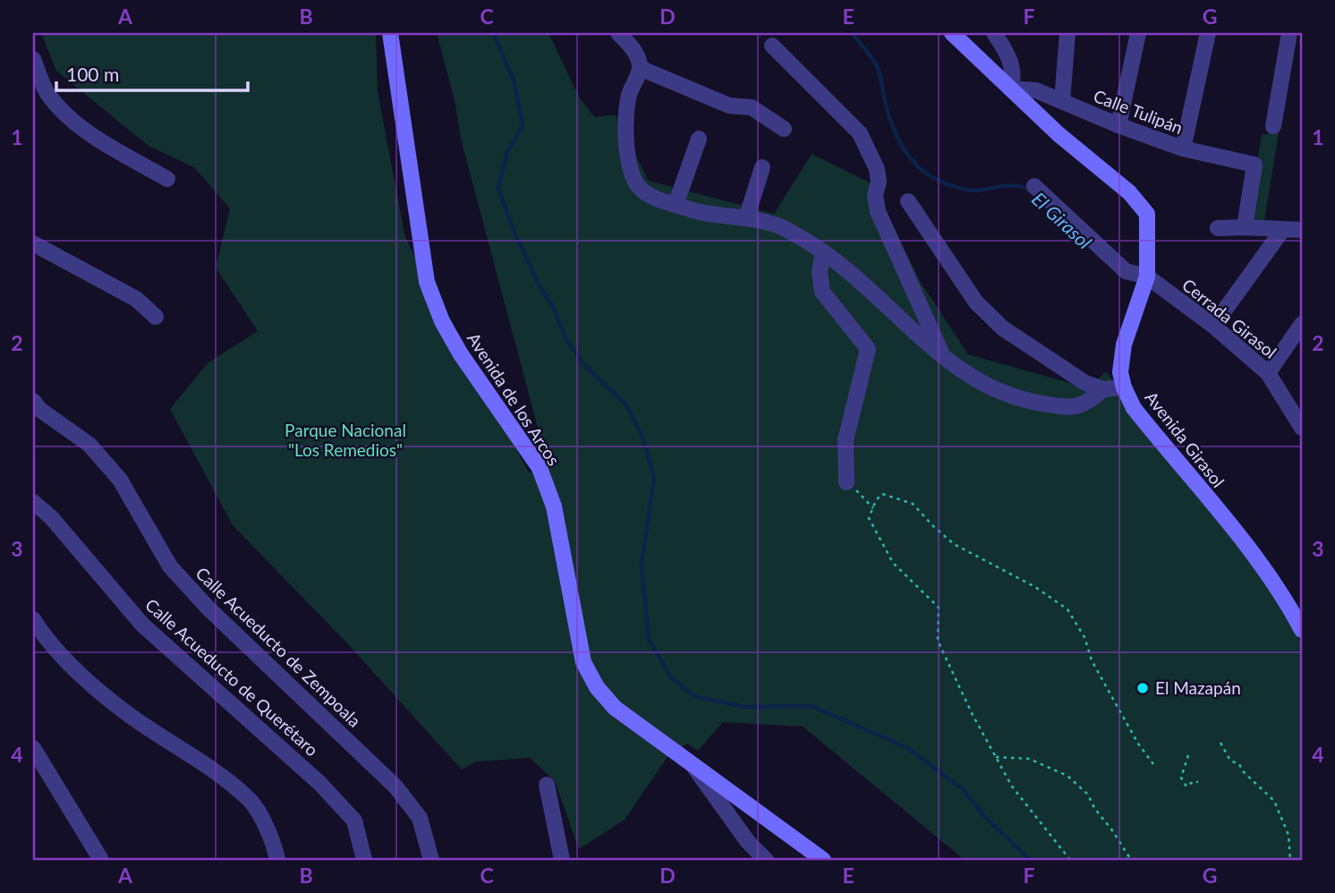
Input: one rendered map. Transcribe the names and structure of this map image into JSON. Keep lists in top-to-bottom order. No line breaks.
{"streets":{"main road":["Avenida de los Arcos","Avenida Girasol"],"street":["Calle Tulipán","Cerrada Girasol","Calle Acueducto de Zempoala","Calle Acueducto de Querétaro"]},"crossings":[["Calle Tulipán","Avenida Girasol"],["Cerrada Girasol","Avenida Girasol"]],"water":["El Girasol"],"parks":["Parque Nacional \"Los Remedios\""],"places":["El Mazapán"],"scale_bar":"100 m","grid":{"columns":["A","B","C","D","E","F","G"],"rows":["1","2","3","4"]}}
